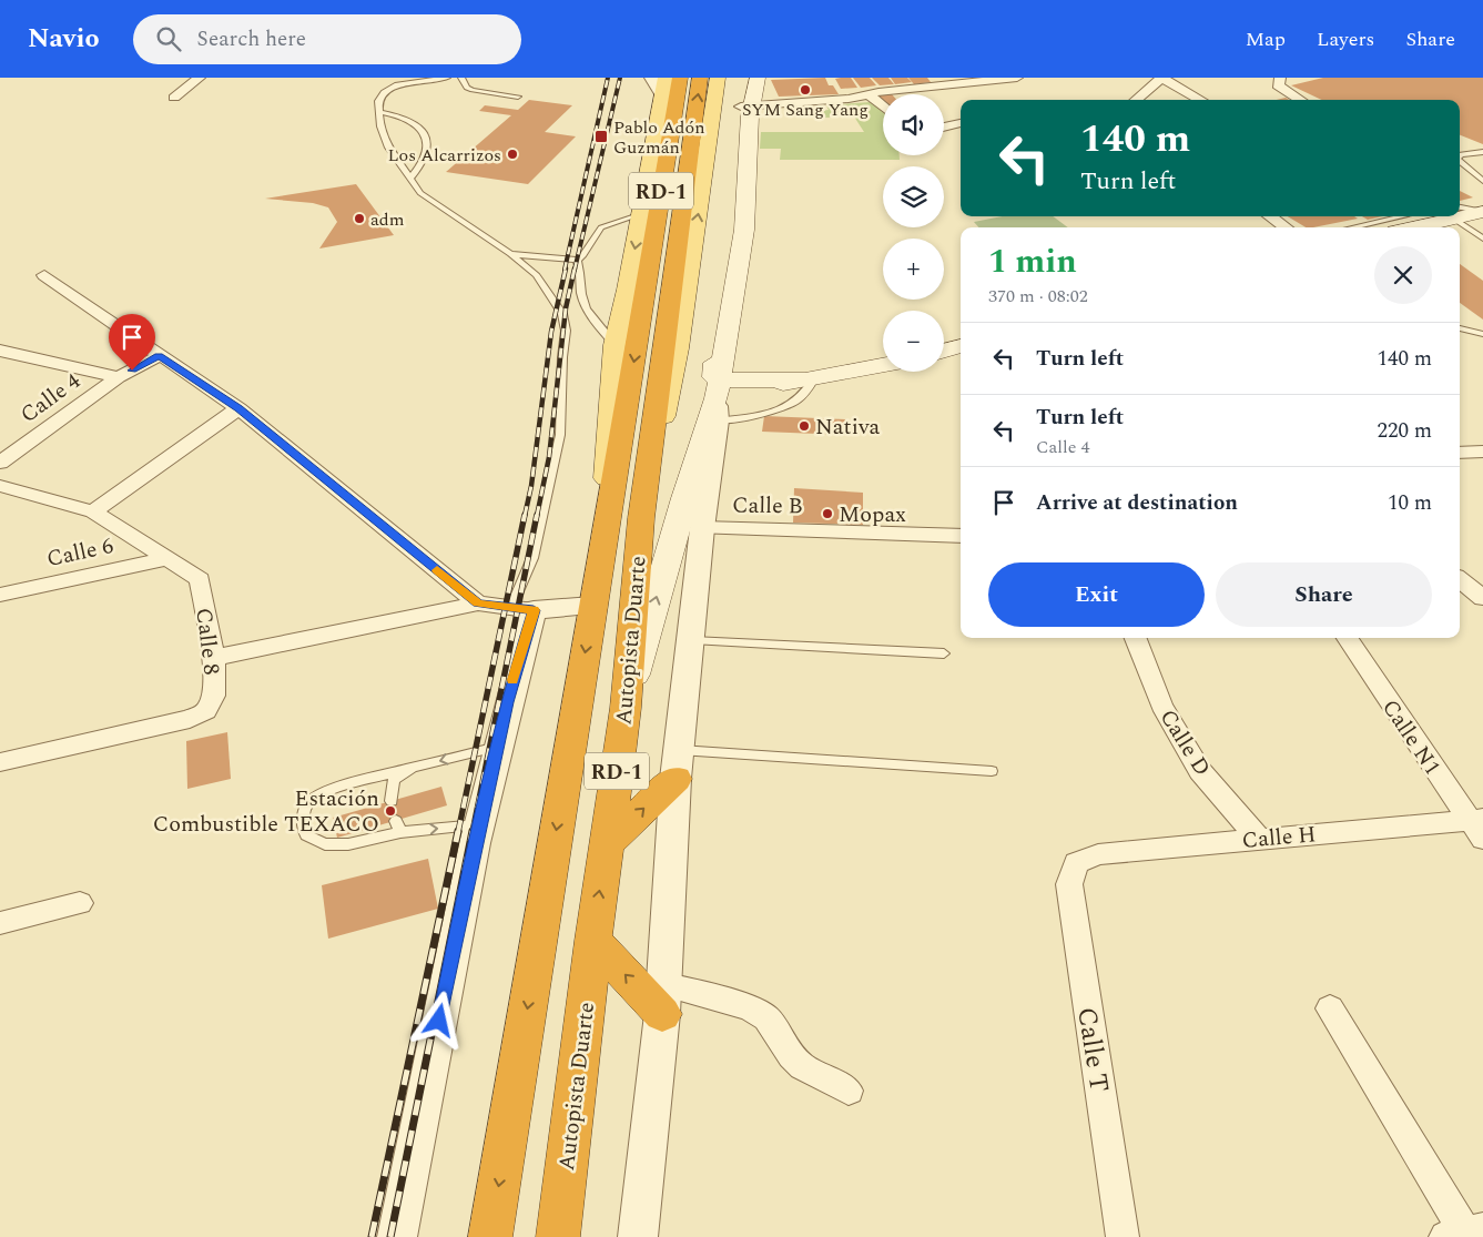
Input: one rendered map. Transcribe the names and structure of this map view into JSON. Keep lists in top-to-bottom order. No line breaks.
{"streets":{"highway":["RD-1","Autopista Duarte"],"street":["Calle 4","Calle B","Calle 6","Calle 8","Calle N1","Calle D","Calle H","Calle T"]},"crossings":[["RD-1","Autopista Duarte"],["Calle 6","Calle 8"],["Calle N1","Calle H"],["Calle D","Calle H"],["Calle H","Calle T"]],"places":{"other":["SYM Sang Yang","Los Alcarrizos","adm","Nativa","Mopax","Estación Combustible TEXACO"],"transit":["Pablo Adón Guzmán"]},"page":{"header":"Navio","search":"Search here","nav":["Map","Layers","Share"],"map_buttons":["+","−"],"turn":["140 m","Turn left"],"heading":["1 min","370 m · 08:02"],"list":[{"name":"Turn left","value":"140 m"},{"name":"Turn left","note":"Calle 4","value":"220 m"},{"name":"Arrive at destination","value":"10 m"}],"buttons":["Exit","Share"]}}
